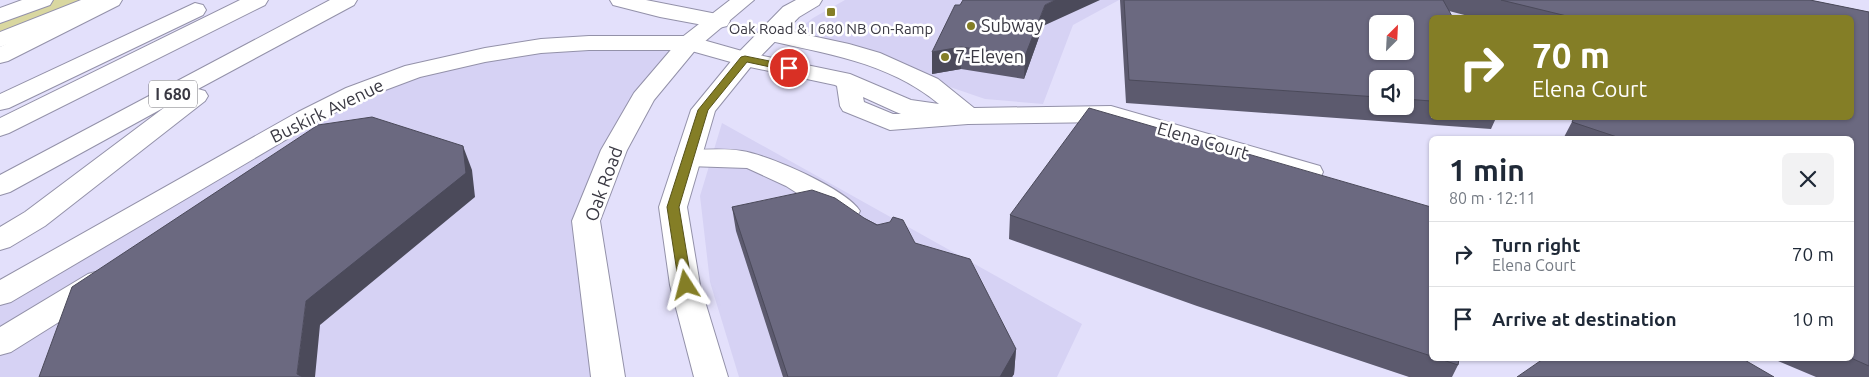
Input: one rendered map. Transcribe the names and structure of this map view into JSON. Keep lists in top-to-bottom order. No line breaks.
{"streets":{"main road":["I 680","Buskirk Avenue","Elena Court","Oak Road"]},"crossings":[["Buskirk Avenue","Elena Court"],["Buskirk Avenue","Oak Road"]],"places":{"transit":["Oak Road & I 680 NB On-Ramp"],"other":["Subway","7-Eleven"]},"north":"top right","page":{"turn":["70 m","Elena Court"],"heading":["1 min","80 m · 12:11"],"list":[{"name":"Turn right","note":"Elena Court","value":"70 m"},{"name":"Arrive at destination","value":"10 m"}]}}
